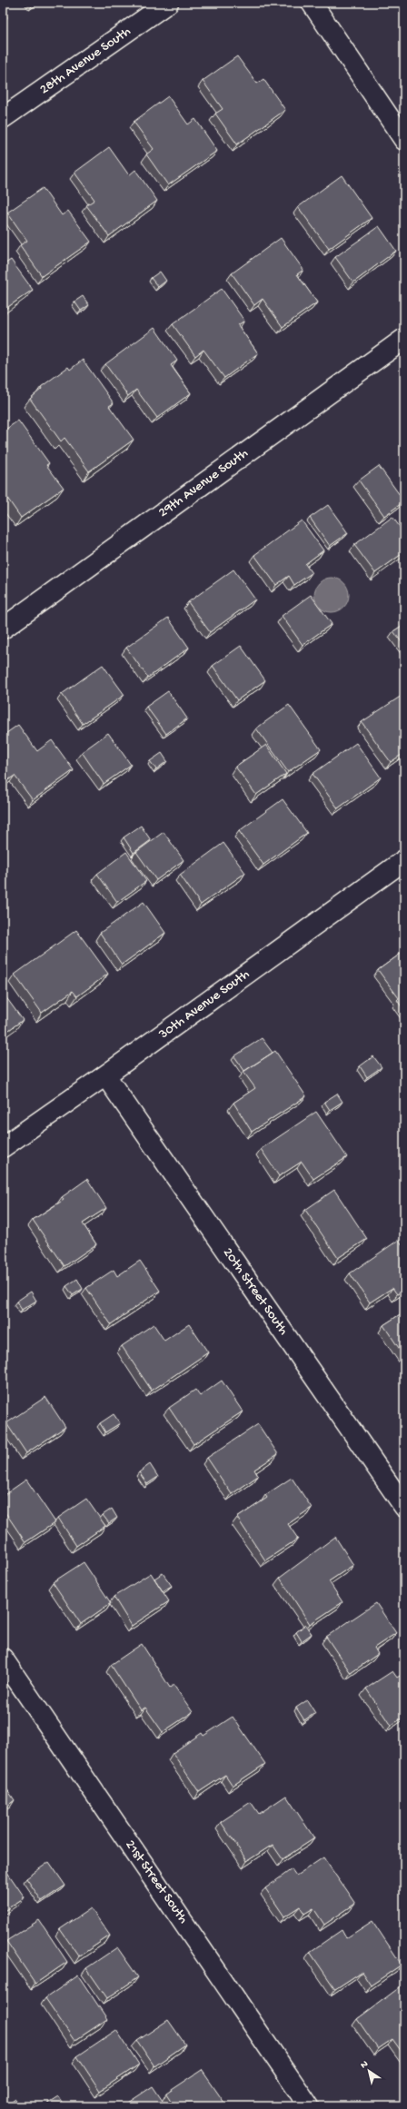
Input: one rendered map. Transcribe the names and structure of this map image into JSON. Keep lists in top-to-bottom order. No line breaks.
{"streets":{"street":["28th Avenue South","29th Avenue South","30th Avenue South","20th Street South","21st Street South"]},"crossings":[["30th Avenue South","20th Street South"]],"north":"top left"}
